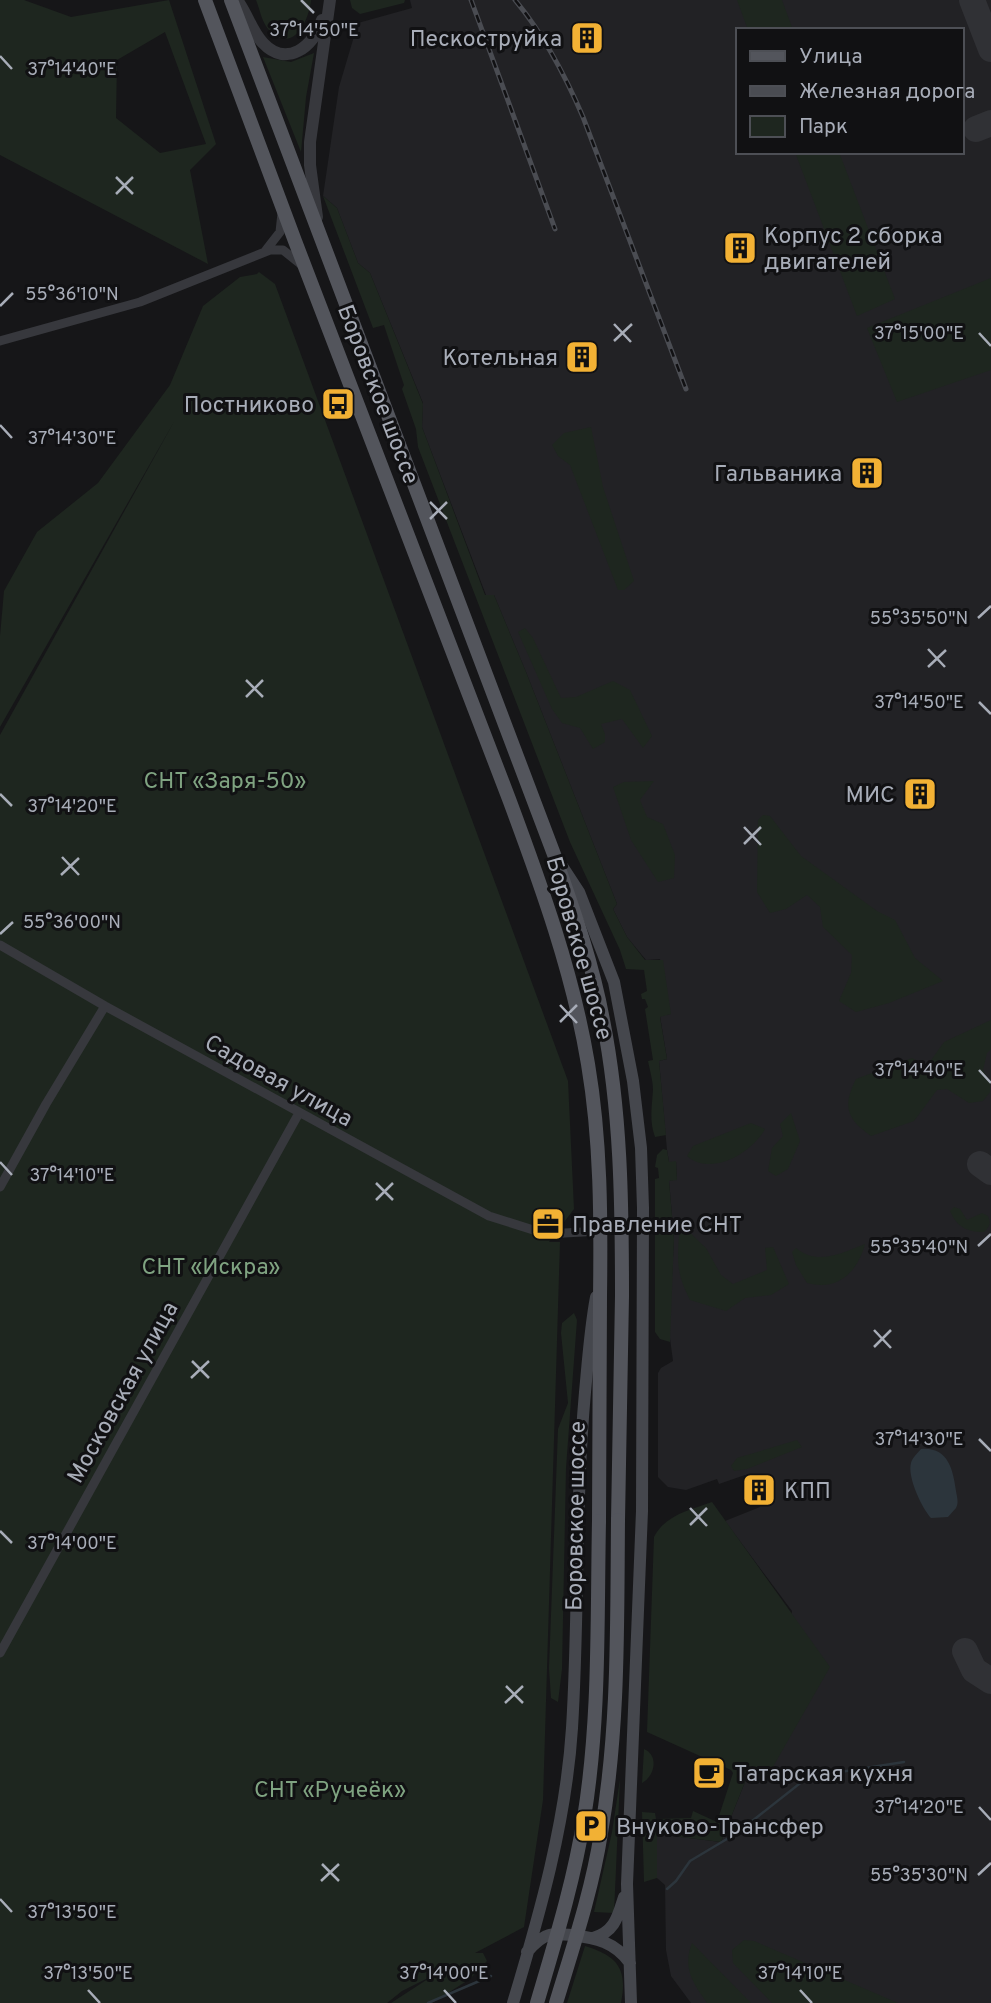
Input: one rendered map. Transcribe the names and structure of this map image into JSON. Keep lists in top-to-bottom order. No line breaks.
{"streets":{"main road":["Боровское шоссе"],"street":["Садовая улица","Московская улица"]},"crossings":[["Боровское шоссе","Садовая улица"],["Садовая улица","Московская улица"]],"parks":["СНТ «Заря-50»","СНТ «Искра»","СНТ «Ручеёк»"],"places":{"building":["Пескоструйка","Корпус 2 сборка двигателей","Котельная","Гальваника","МИС","КПП"],"bus stop":["Постниково"],"office":["Правление СНТ"],"cafe":["Татарская кухня"],"parking":["Внуково-Трансфер"]},"legend":["Улица","Железная дорога","Парк"],"coordinates":["37°14'50\"E","37°14'40\"E","55°36'10\"N","37°15'00\"E","37°14'30\"E","55°35'50\"N","37°14'20\"E","55°36'00\"N","37°14'10\"E","55°35'40\"N","37°14'00\"E","55°35'30\"N","37°13'50\"E"]}
